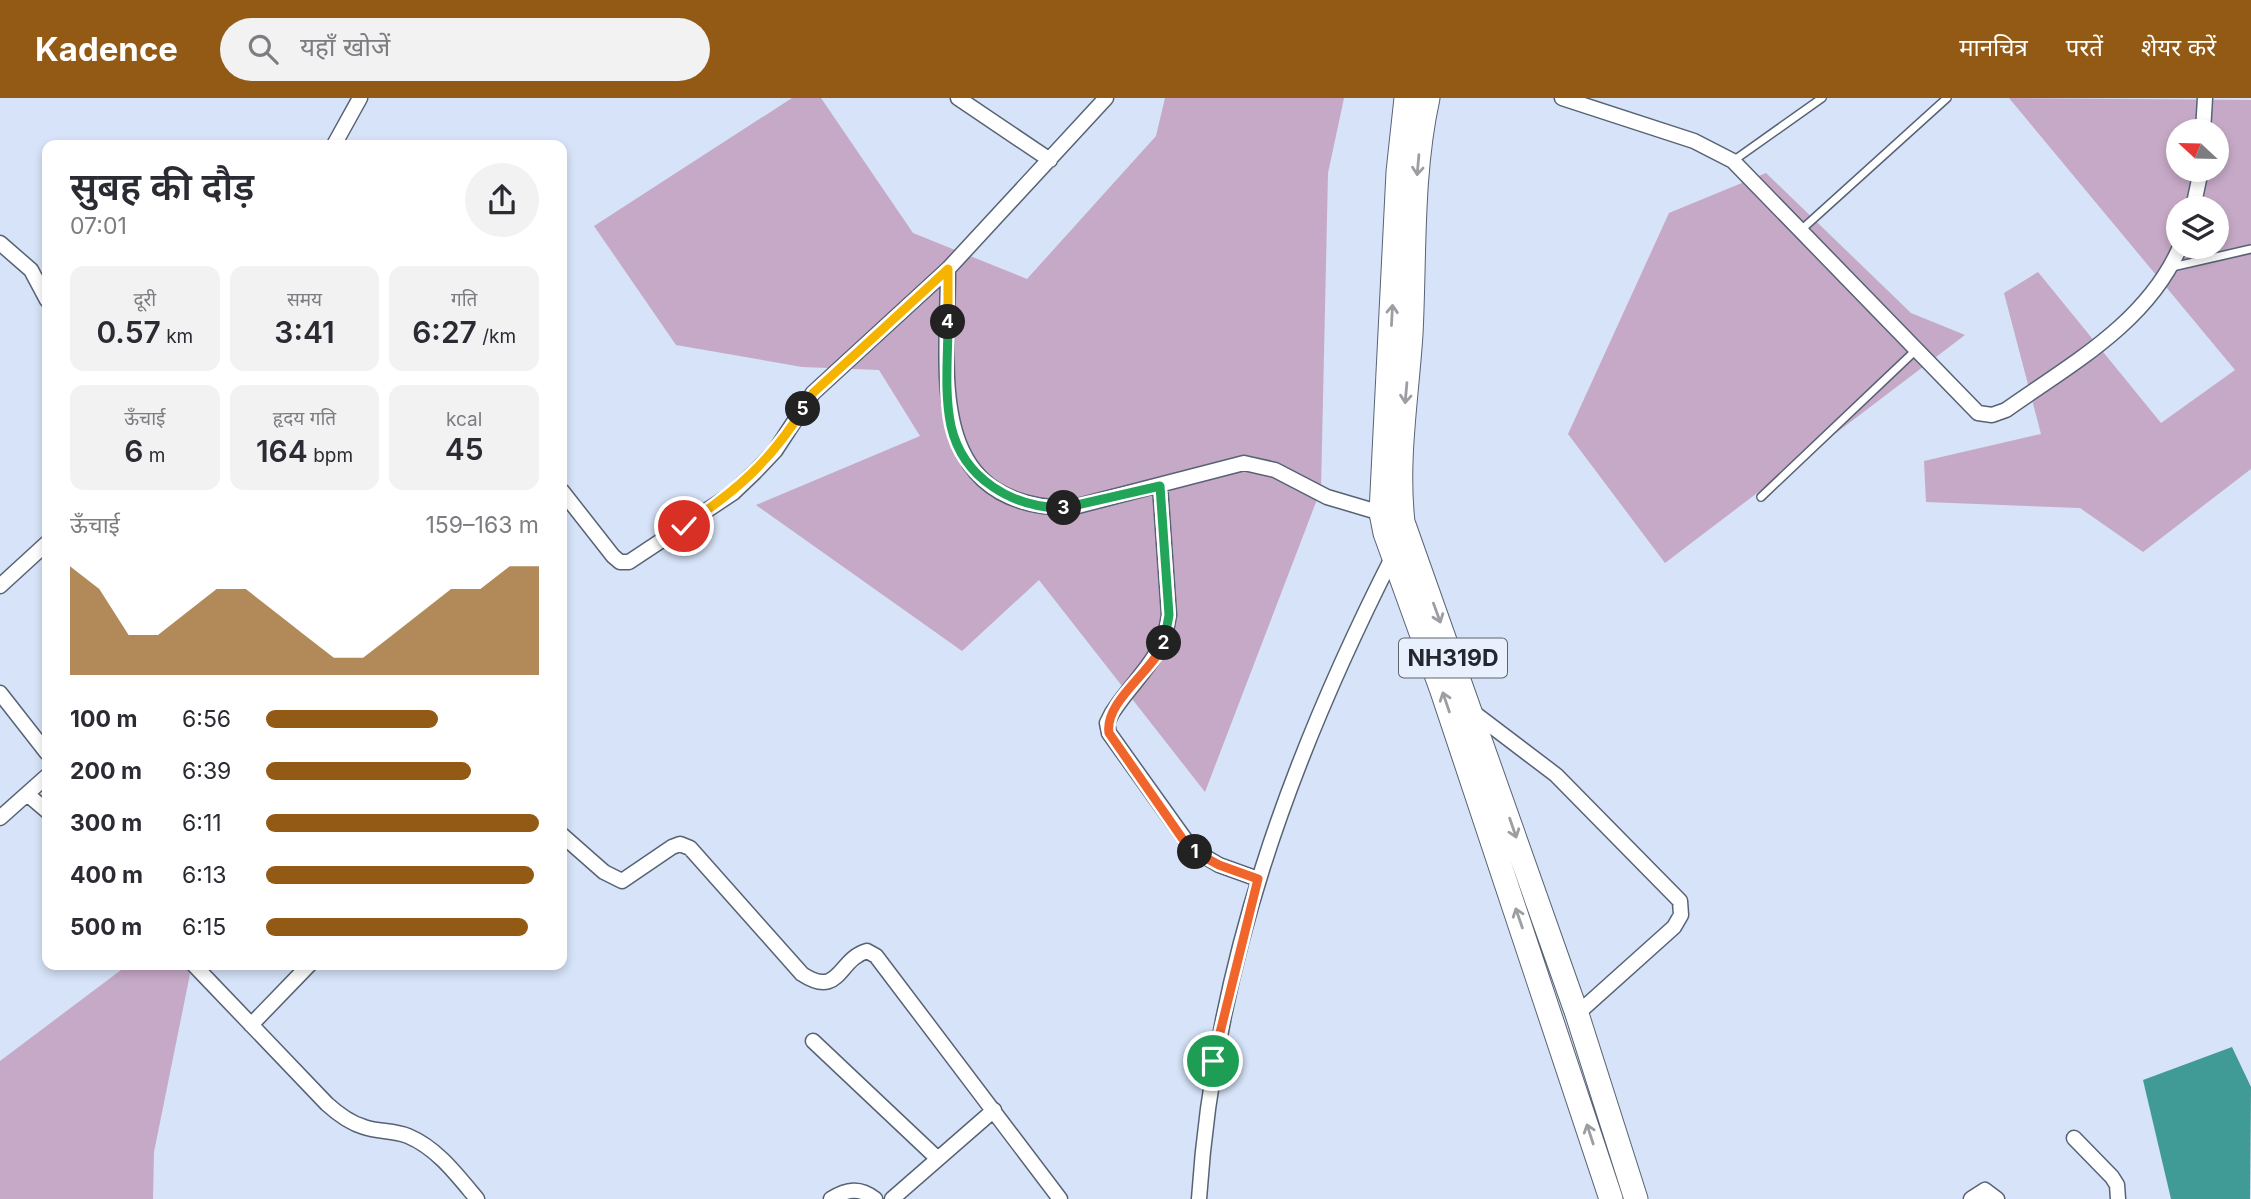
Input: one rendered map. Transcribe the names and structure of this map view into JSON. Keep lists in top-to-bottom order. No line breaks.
{"streets":{"highway":["NH319D"]},"north":"left","page":{"header":"Kadence","search":"यहाँ खोजें","nav":["मानचित्र","परतें","शेयर करें"],"heading":["सुबह की दौड़","07:01"],"stats":[["दूरी","0.57 km"],["समय","3:41"],["गति","6:27 /km"],["ऊँचाई","6 m"],["हृदय गति","164 bpm"],["kcal","45"]],"pins":["4","5","3","2","1"],"chart":["ऊँचाई","159–163 m"],"list":[{"name":"100 m","note":"6:56"},{"name":"200 m","note":"6:39"},{"name":"300 m","note":"6:11"},{"name":"400 m","note":"6:13"},{"name":"500 m","note":"6:15"}]}}
